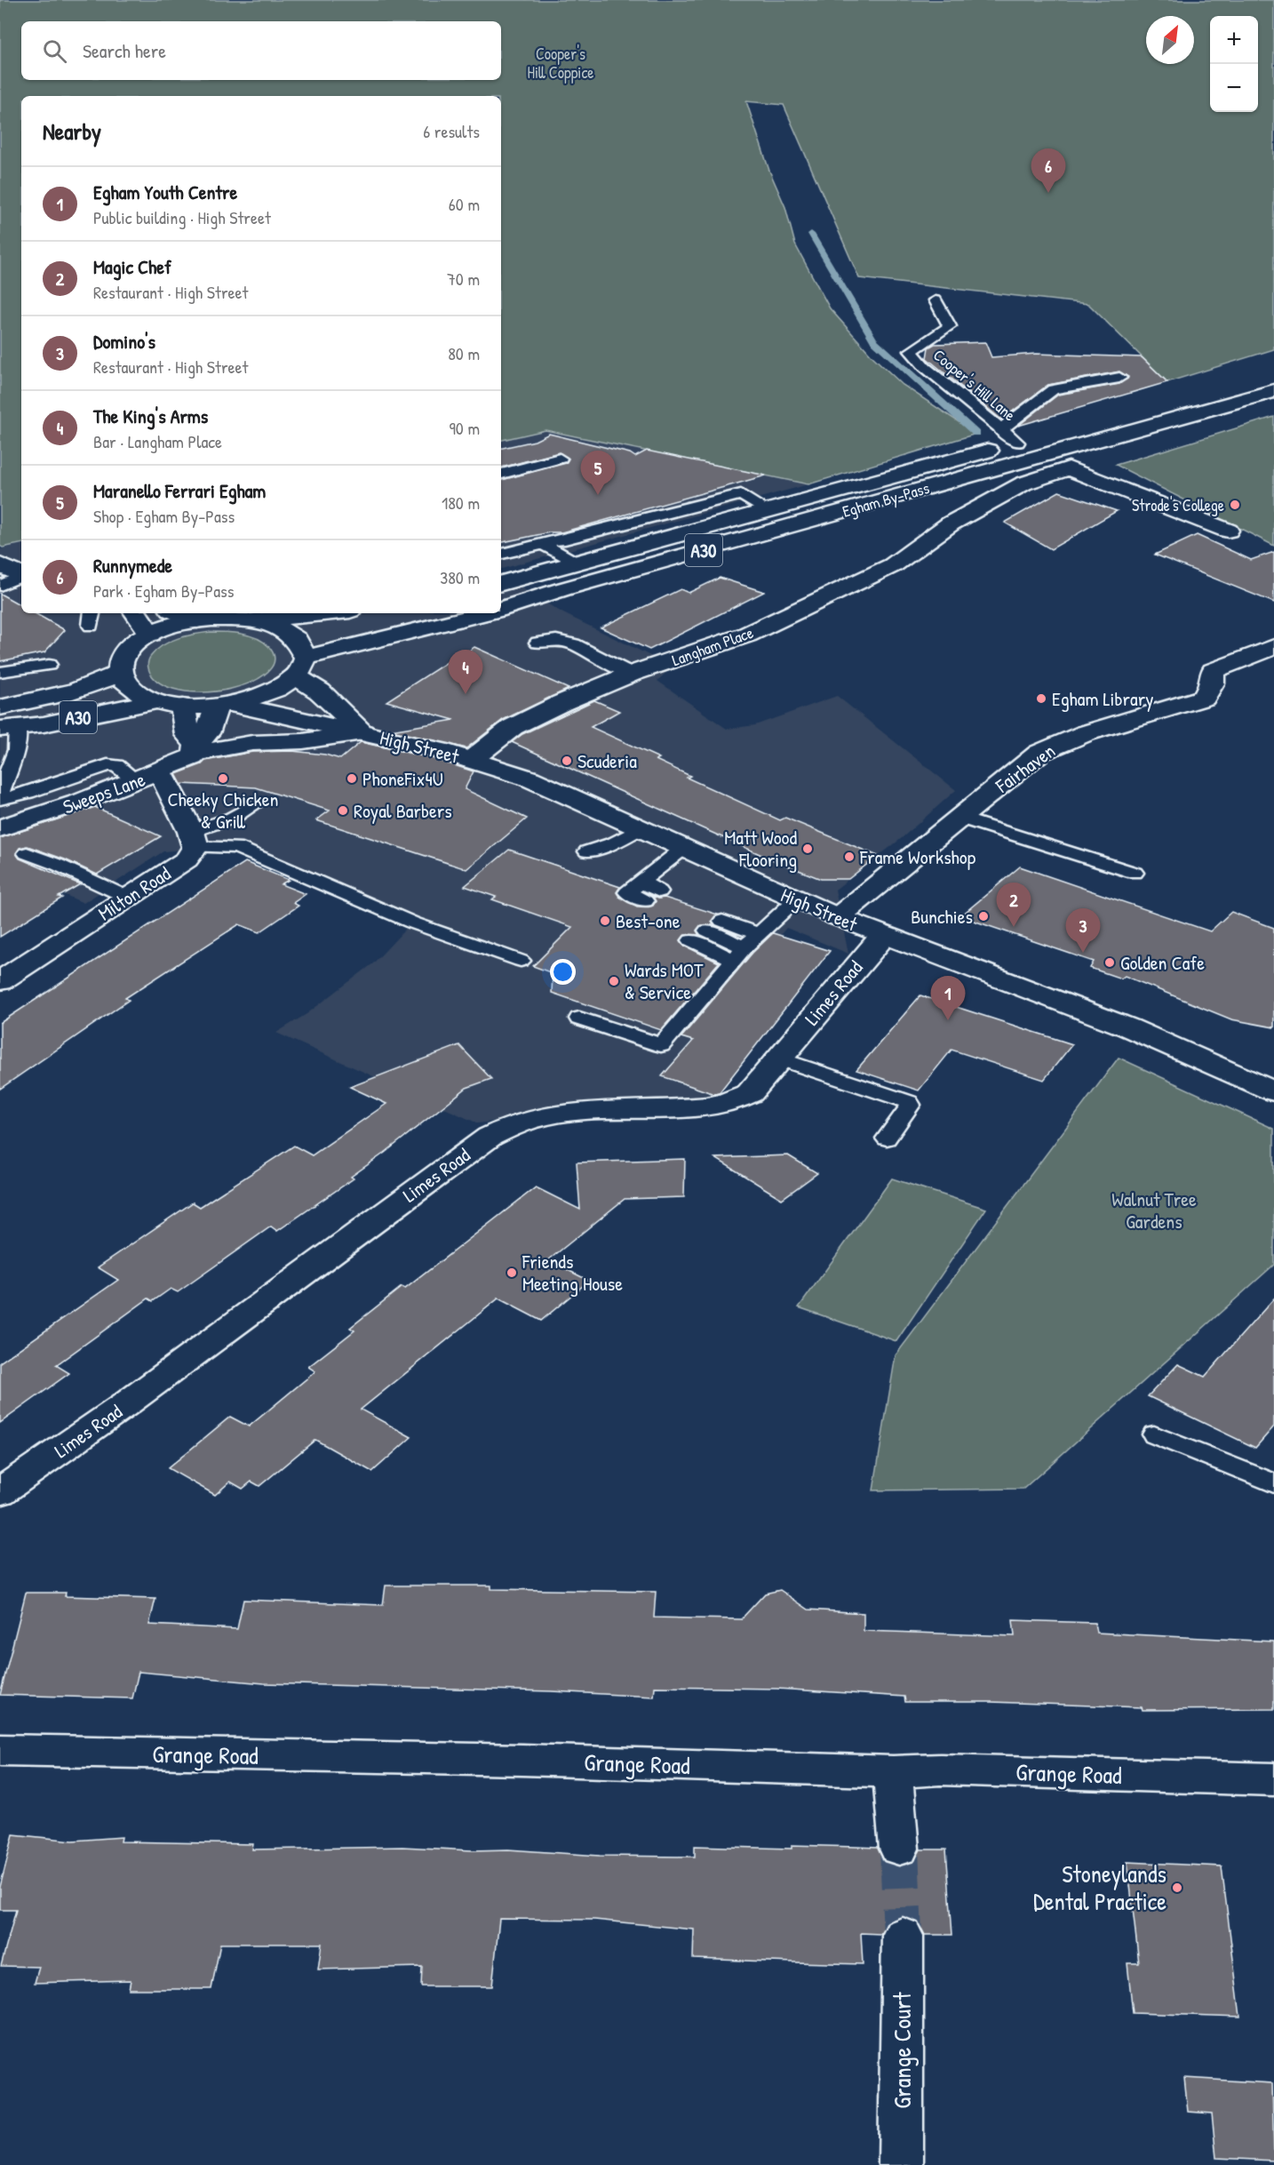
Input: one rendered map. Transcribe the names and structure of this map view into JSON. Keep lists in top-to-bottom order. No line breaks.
{"streets":{"street":["Egham By-Pass","A30","Langham Place","High Street","Fairhaven","Sweeps Lane","Milton Road","Limes Road","Grange Road","Grange Court"],"lane":["Cooper's Hill Lane"]},"crossings":[["Cooper's Hill Lane","Egham By-Pass"],["Egham By-Pass","High Street"],["Langham Place","High Street"],["High Street","Fairhaven"],["High Street","Sweeps Lane"],["High Street","Limes Road"]],"parks":["Cooper's Hill Coppice","Walnut Tree Gardens"],"places":["Strode's College","Egham Library","Scuderia","Cheeky Chicken & Grill","PhoneFix4U","Royal Barbers","Matt Wood Flooring","Frame Workshop","Bunchies","Best-one","Golden Cafe","Wards MOT & Service","Friends Meeting House","Stoneylands Dental Practice"],"north":"top right","page":{"map_buttons":["+","−"],"search":"Search here","heading":["Nearby","6 results"],"pins":["6","5","4","2","3","1"],"list":[{"mark":"1","name":"Egham Youth Centre","note":"Public building · High Street","value":"60 m"},{"mark":"2","name":"Magic Chef","note":"Restaurant · High Street","value":"70 m"},{"mark":"3","name":"Domino's","note":"Restaurant · High Street","value":"80 m"},{"mark":"4","name":"The King's Arms","note":"Bar · Langham Place","value":"90 m"},{"mark":"5","name":"Maranello Ferrari Egham","note":"Shop · Egham By-Pass","value":"180 m"},{"mark":"6","name":"Runnymede","note":"Park · Egham By-Pass","value":"380 m"}]}}
